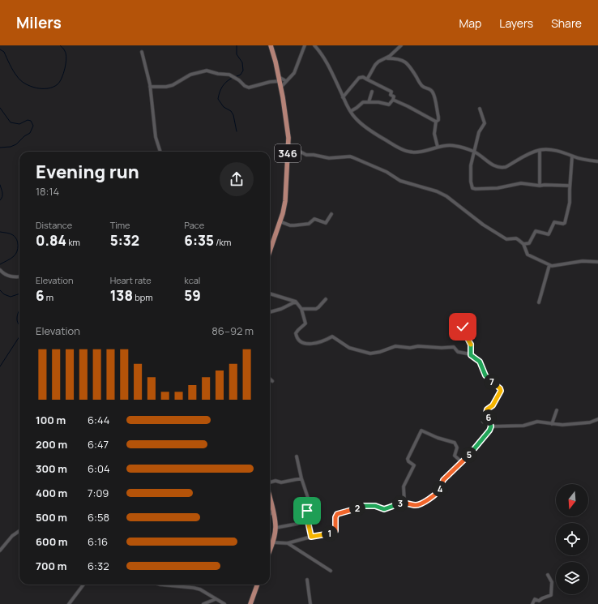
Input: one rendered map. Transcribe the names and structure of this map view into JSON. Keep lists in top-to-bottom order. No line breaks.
{"streets":{"main road":["346"]},"north":"bottom","page":{"header":"Milers","nav":["Map","Layers","Share"],"heading":["Evening run","18:14"],"stats":[["Distance","0.84 km"],["Time","5:32"],["Pace","6:35 /km"],["Elevation","6 m"],["Heart rate","138 bpm"],["kcal","59"]],"chart":["Elevation","86–92 m"],"pins":["7","6","5","4","3","2","1"],"list":[{"name":"100 m","note":"6:44"},{"name":"200 m","note":"6:47"},{"name":"300 m","note":"6:04"},{"name":"400 m","note":"7:09"},{"name":"500 m","note":"6:58"},{"name":"600 m","note":"6:16"},{"name":"700 m","note":"6:32"}]}}
